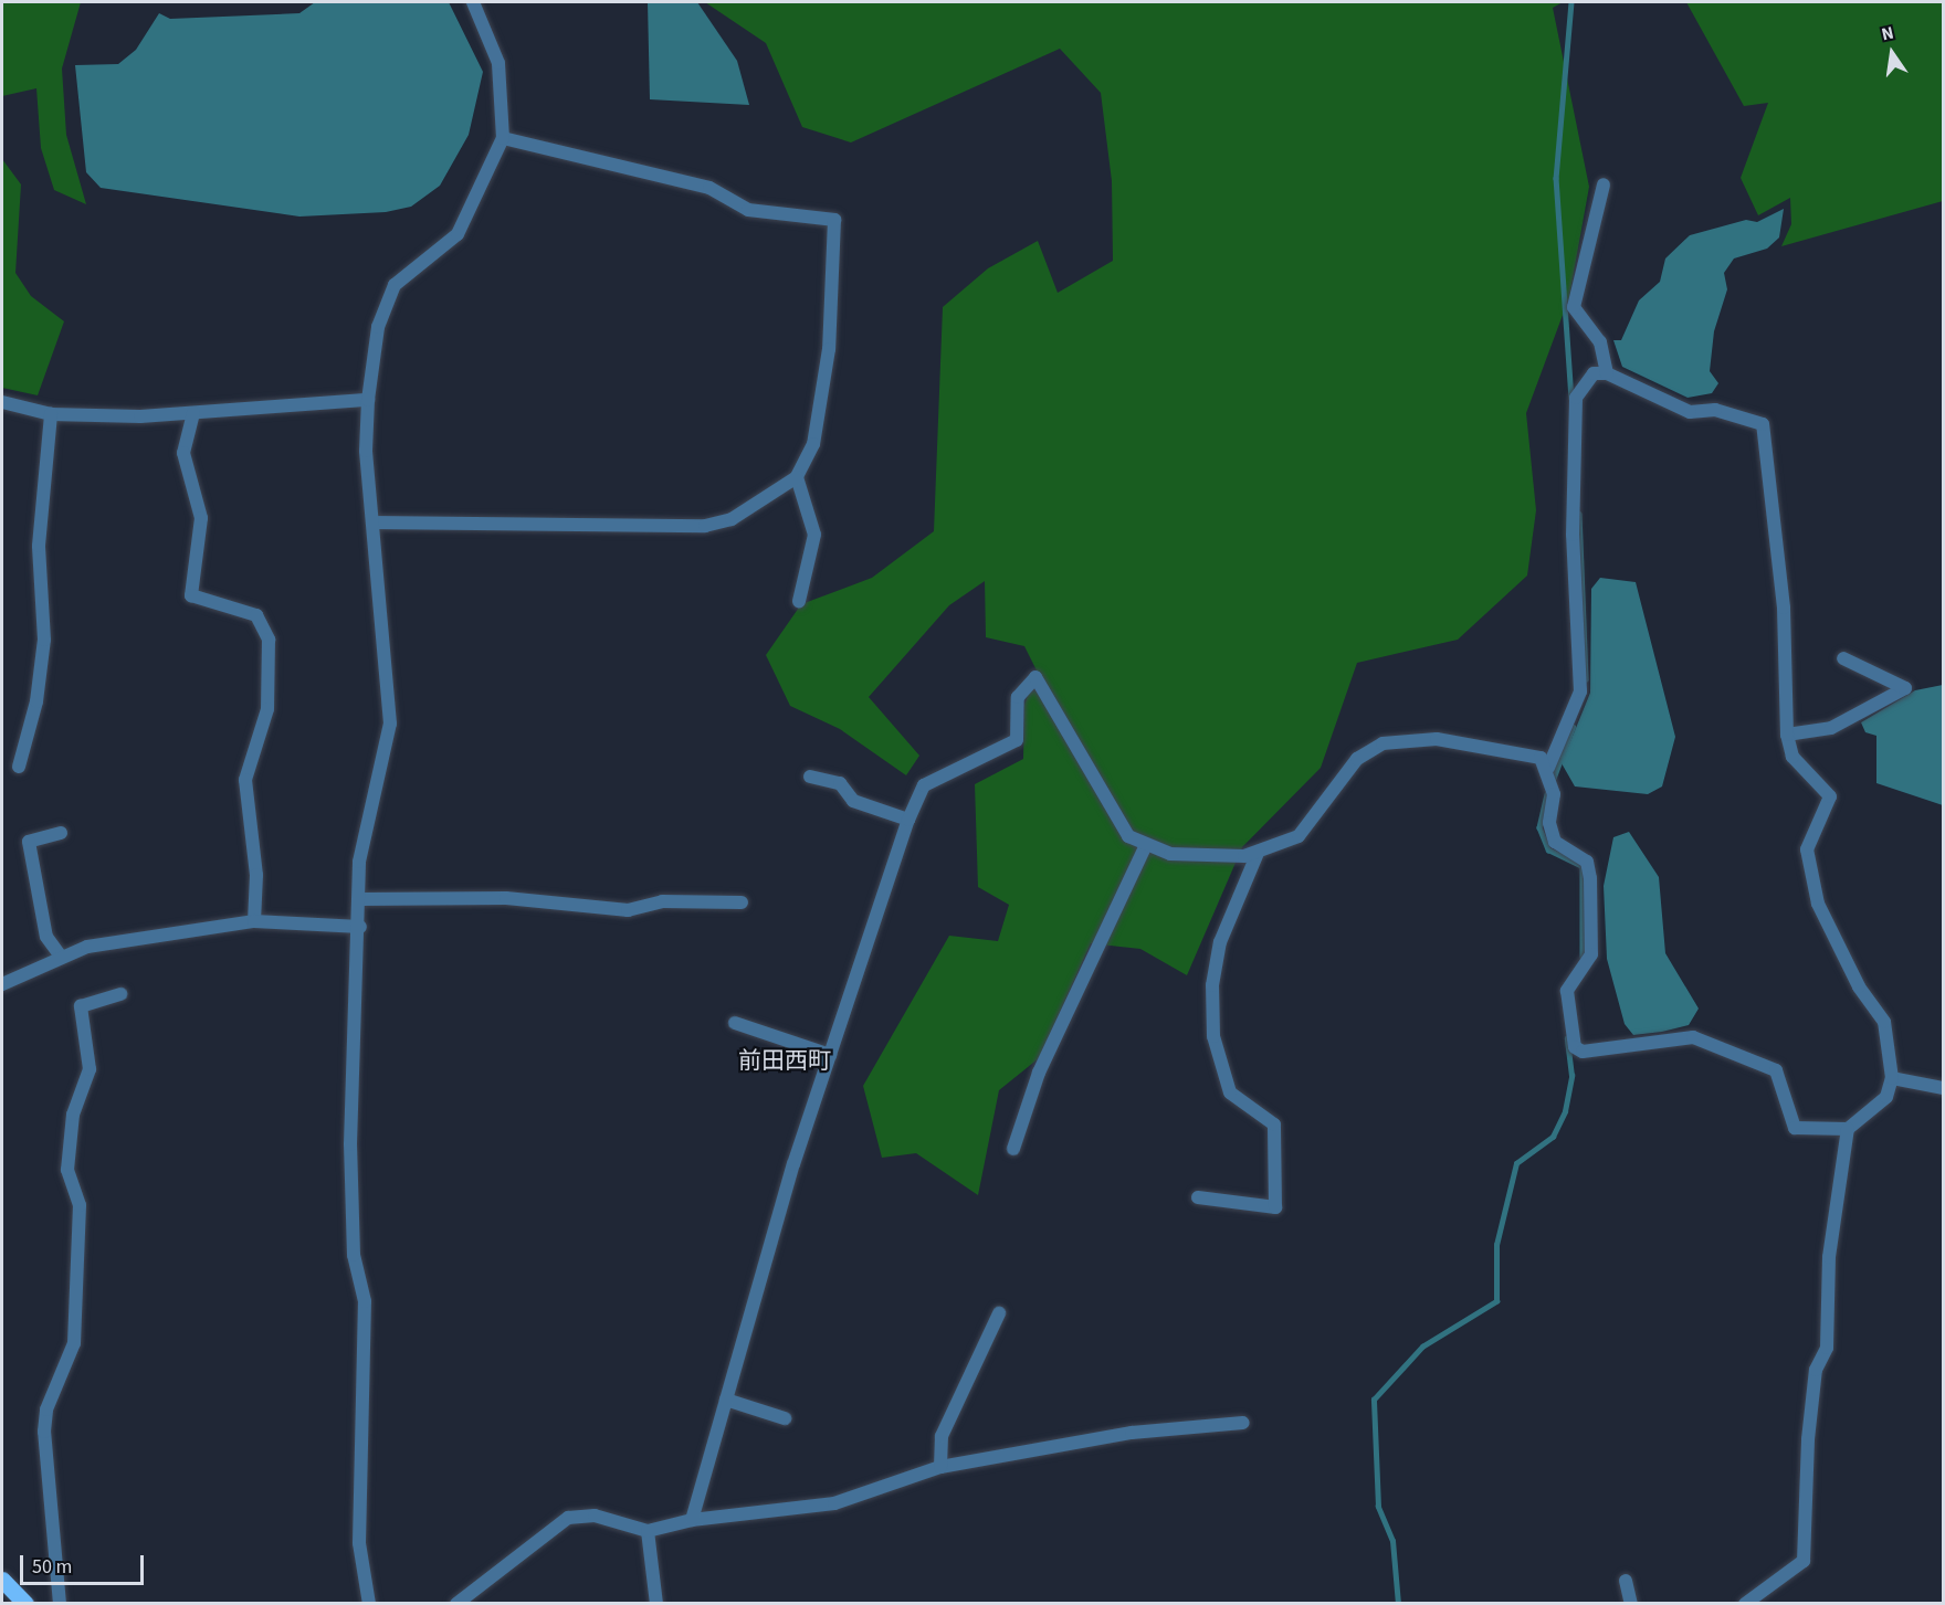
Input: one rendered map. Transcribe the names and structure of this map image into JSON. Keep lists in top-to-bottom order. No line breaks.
{"districts":["前田西町"],"scale_bar":"50 m","north":"top"}
